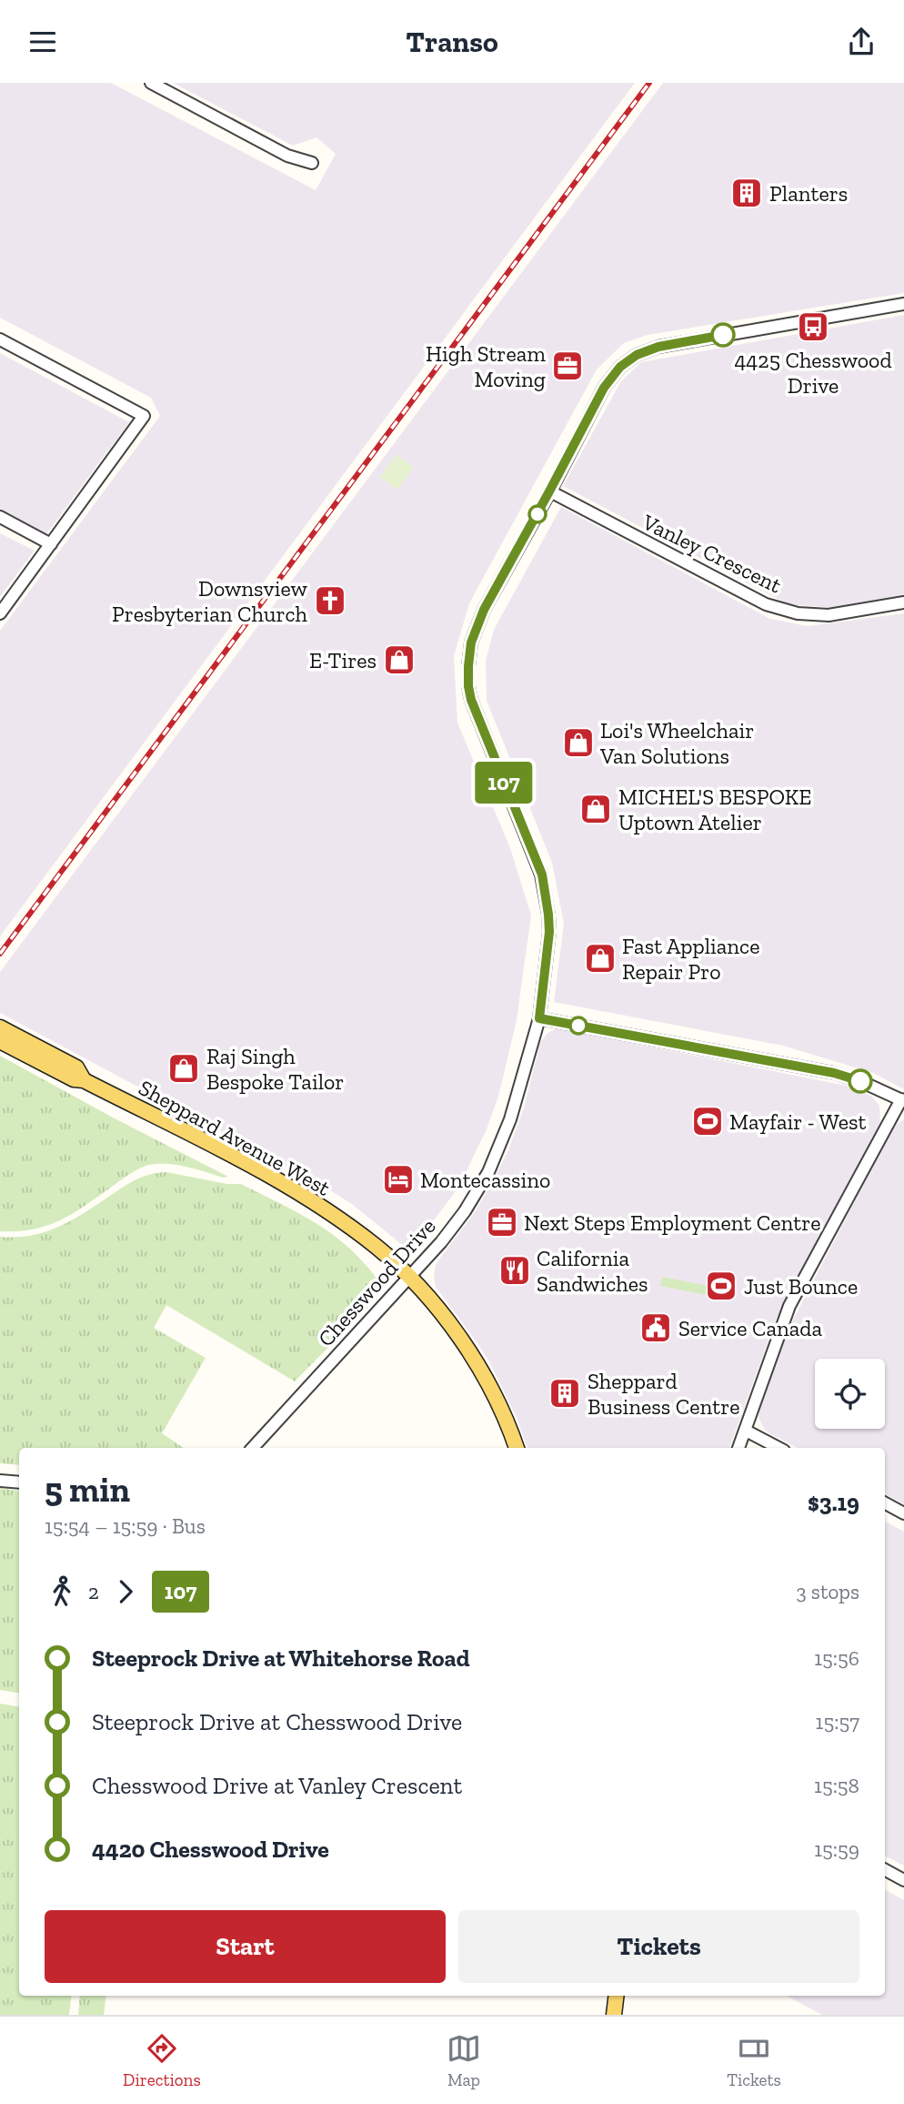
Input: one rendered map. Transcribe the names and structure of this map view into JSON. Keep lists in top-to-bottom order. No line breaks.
{"streets":{"main road":["Sheppard Avenue West"],"street":["Vanley Crescent","Chesswood Drive"]},"crossings":[["Vanley Crescent","Chesswood Drive"],["Sheppard Avenue West","Chesswood Drive"]],"places":{"building":["Planters","Sheppard Business Centre"],"bus stop":["4425 Chesswood Drive"],"office":["High Stream Moving","Next Steps Employment Centre"],"church":["Downsview Presbyterian Church"],"shop":["E-Tires","Loi's Wheelchair Van Solutions","MICHEL'S BESPOKE Uptown Atelier","Fast Appliance Repair Pro","Raj Singh Bespoke Tailor"],"sports":["Mayfair - West","Just Bounce"],"hotel":["Montecassino"],"restaurant":["California Sandwiches"],"public building":["Service Canada"]},"lines":["bus line 107"],"page":{"header":"Transo","on_map":"107","heading":["5 min","15:54 – 15:59 · Bus","$3.19"],"legs":["2","107","3 stops"],"list":[{"name":"Steeprock Drive at Whitehorse Road","value":"15:56"},{"name":"Steeprock Drive at Chesswood Drive","value":"15:57"},{"name":"Chesswood Drive at Vanley Crescent","value":"15:58"},{"name":"4420 Chesswood Drive","value":"15:59"}],"buttons":["Start","Tickets"],"tabs":["Directions","Map","Tickets"]}}
